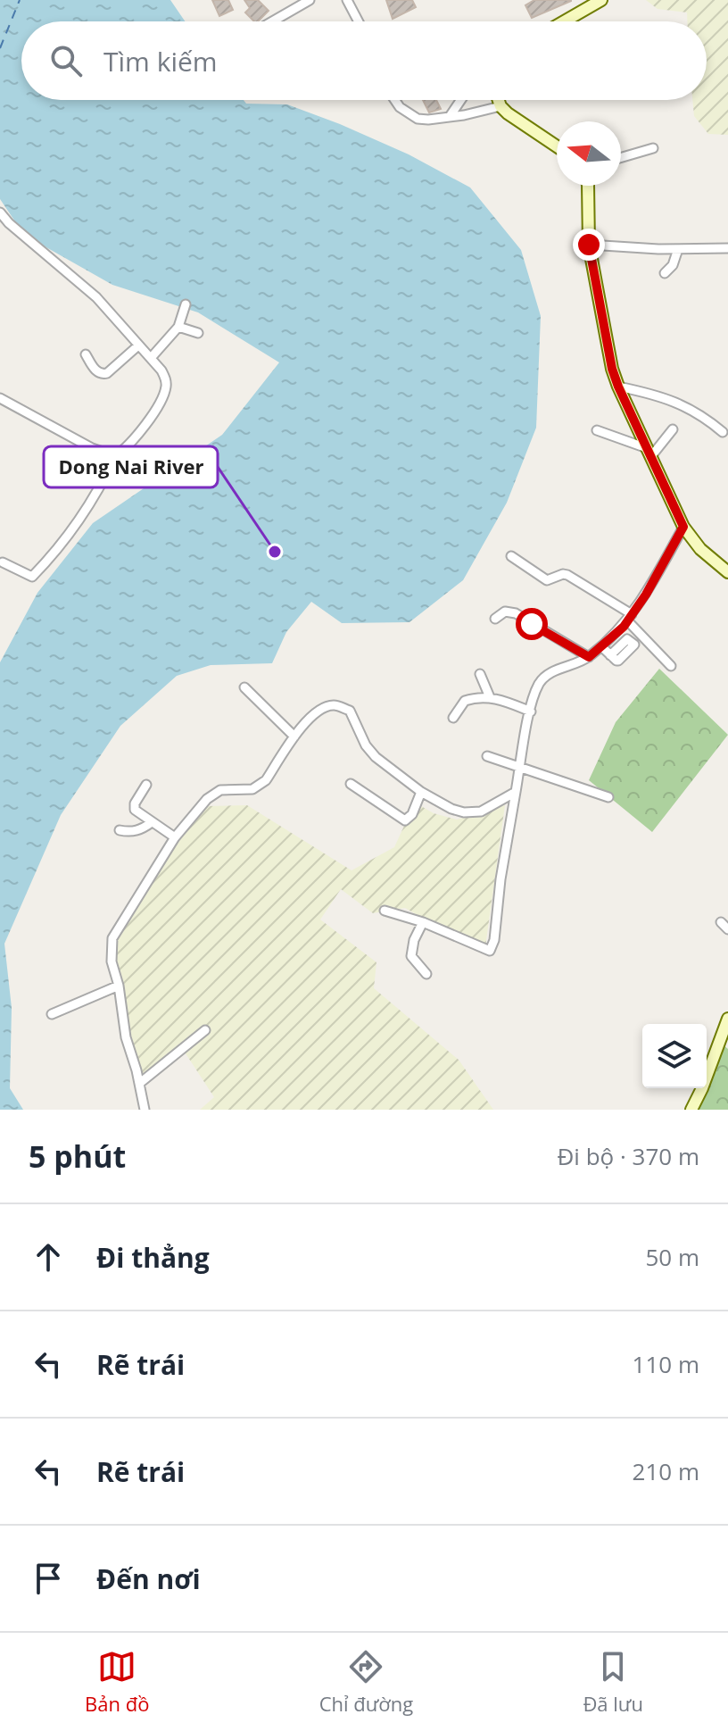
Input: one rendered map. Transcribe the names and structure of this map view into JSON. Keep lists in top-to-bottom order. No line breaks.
{"places":["Dong Nai River"],"north":"left","page":{"search":"Tìm kiếm","heading":["5 phút","Đi bộ · 370 m"],"list":[["Đi thẳng","50 m"],["Rẽ trái","110 m"],["Rẽ trái","210 m"],"Đến nơi"],"nav":["Bản đồ","Chỉ đường","Đã lưu"]}}
